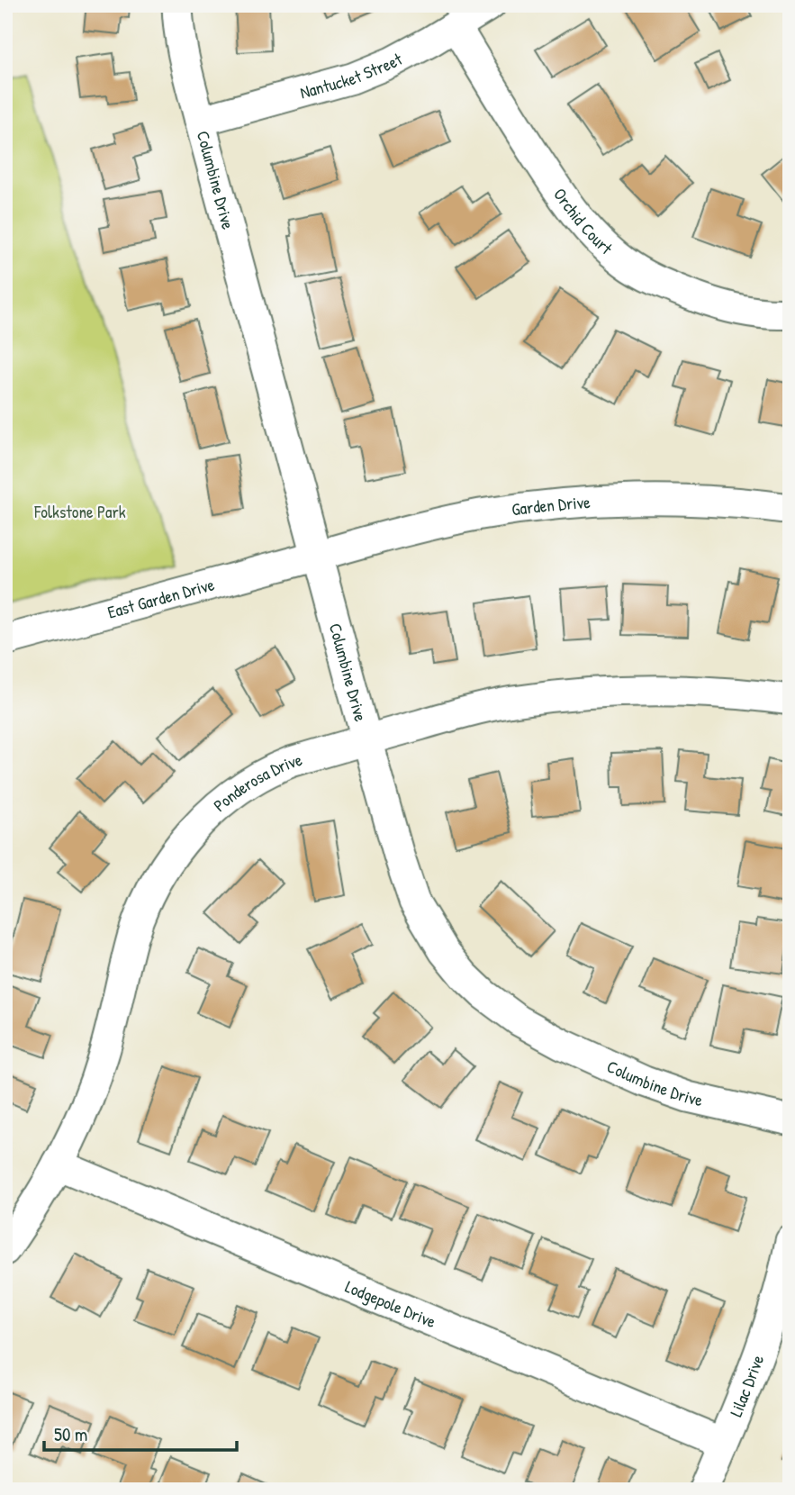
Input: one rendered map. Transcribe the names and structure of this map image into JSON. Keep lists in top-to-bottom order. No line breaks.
{"streets":{"street":["Nantucket Street","Columbine Drive","Orchid Court","Garden Drive","East Garden Drive","Ponderosa Drive","Lodgepole Drive","Lilac Drive"]},"crossings":[["Nantucket Street","Columbine Drive"],["Nantucket Street","Orchid Court"],["Columbine Drive","Garden Drive"],["Columbine Drive","East Garden Drive"],["Columbine Drive","Ponderosa Drive"],["Garden Drive","East Garden Drive"],["Ponderosa Drive","Lodgepole Drive"],["Lodgepole Drive","Lilac Drive"]],"parks":["Folkstone Park"],"scale_bar":"50 m"}
